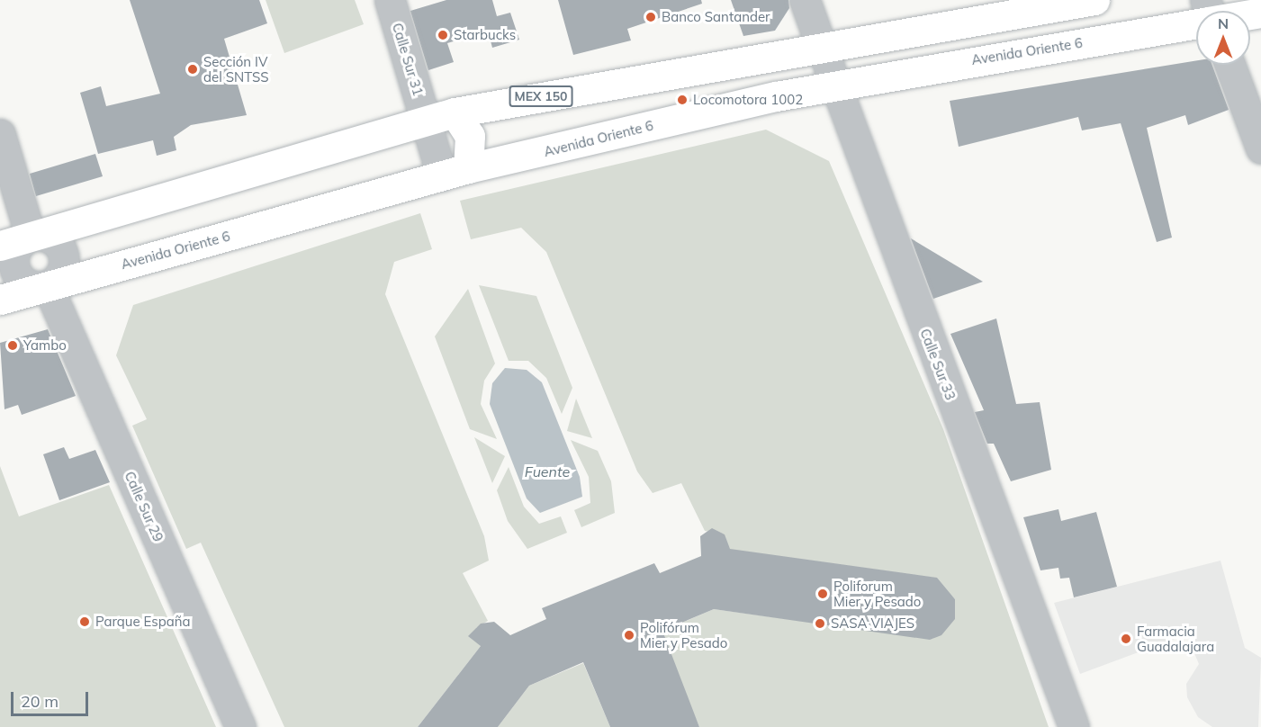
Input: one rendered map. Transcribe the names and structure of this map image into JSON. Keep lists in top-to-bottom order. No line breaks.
{"streets":{"main road":["Avenida Oriente 6","MEX 150"],"street":["Calle Sur 31","Calle Sur 33","Calle Sur 29"]},"crossings":[["Avenida Oriente 6","Calle Sur 31"],["Avenida Oriente 6","Calle Sur 33"],["Avenida Oriente 6","Calle Sur 29"],["Calle Sur 31","MEX 150"],["MEX 150","Calle Sur 33"]],"water":["Fuente"],"places":["Banco Santander","Starbucks","Sección IV del SNTSS","Locomotora 1002","Yambo","Poliforum Mier y Pesado","Parque España","SASA VIAJES","Polifórum Mier y Pesado","Farmacia Guadalajara"],"scale_bar":"20 m","north":"top"}
